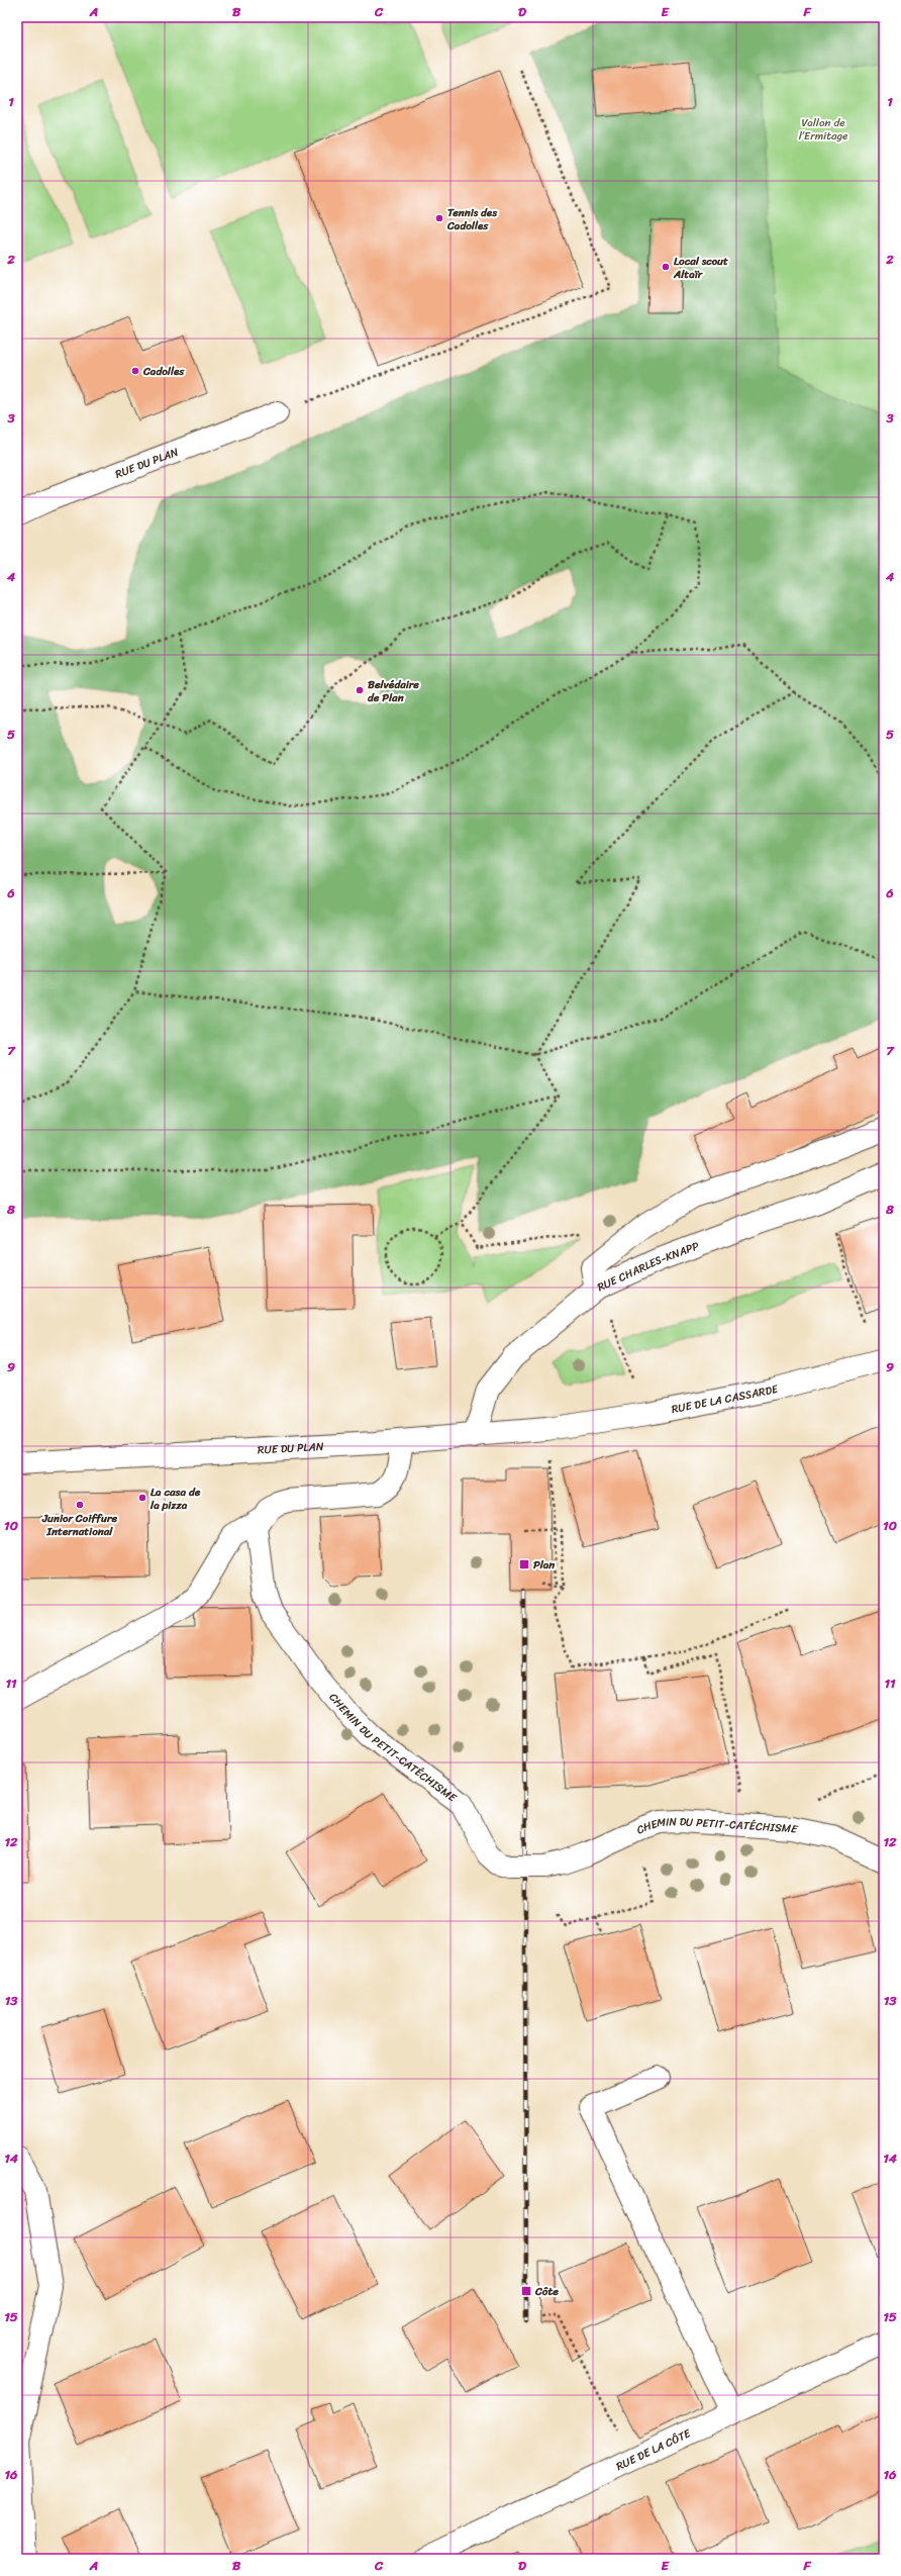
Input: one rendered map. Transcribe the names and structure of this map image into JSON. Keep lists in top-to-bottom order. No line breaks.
{"streets":{"street":["RUE DU PLAN","RUE CHARLES-KNAPP","RUE DE LA CASSARDE","CHEMIN DU PETIT-CATÉCHISME","RUE DE LA CÔTE"]},"crossings":[["RUE DU PLAN","RUE CHARLES-KNAPP"],["RUE DU PLAN","RUE DE LA CASSARDE"]],"parks":["Vallon de l’Ermitage"],"places":{"other":["Tennis des Cadolles","Local scout Altaïr","Cadolles","Belvédaire de Plan","La casa de la pizza","Junior Coiffure International"],"transit":["Plan","Côte"]},"grid":{"columns":["A","B","C","D","E","F"],"rows":["1","2","3","4","5","6","7","8","9","10","11","12","13","14","15","16"]}}
